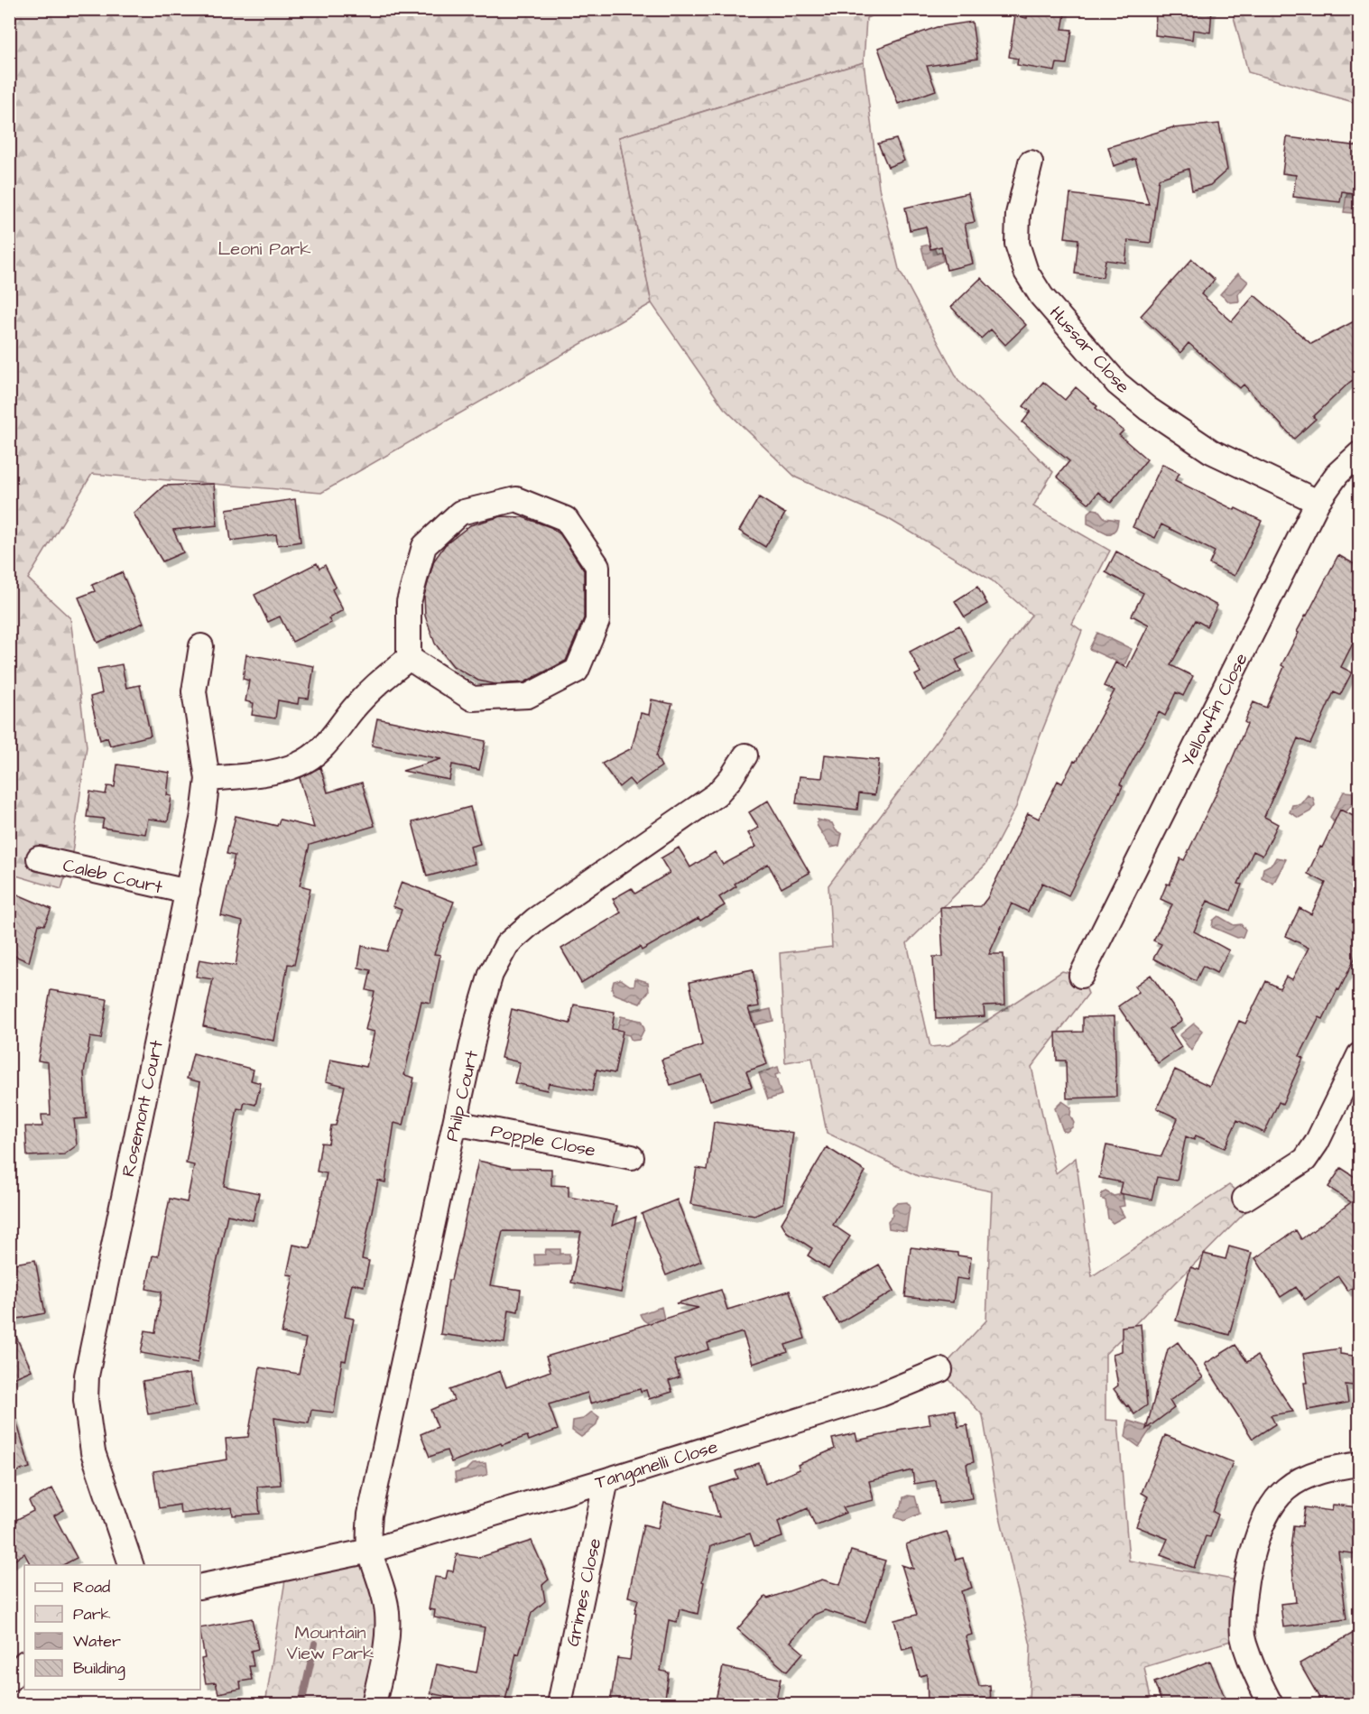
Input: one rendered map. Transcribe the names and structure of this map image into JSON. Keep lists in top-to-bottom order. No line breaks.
{"streets":{"street":["Hussar Close","Yellowfin Close","Caleb Court","Philp Court","Rosemont Court","Popple Close","Tanganelli Close","Grimes Close"]},"crossings":[["Hussar Close","Yellowfin Close"],["Caleb Court","Rosemont Court"],["Philp Court","Popple Close"],["Philp Court","Tanganelli Close"],["Tanganelli Close","Grimes Close"]],"parks":["Leoni Park","Mountain View Park"],"legend":["Road","Park","Water","Building"]}
